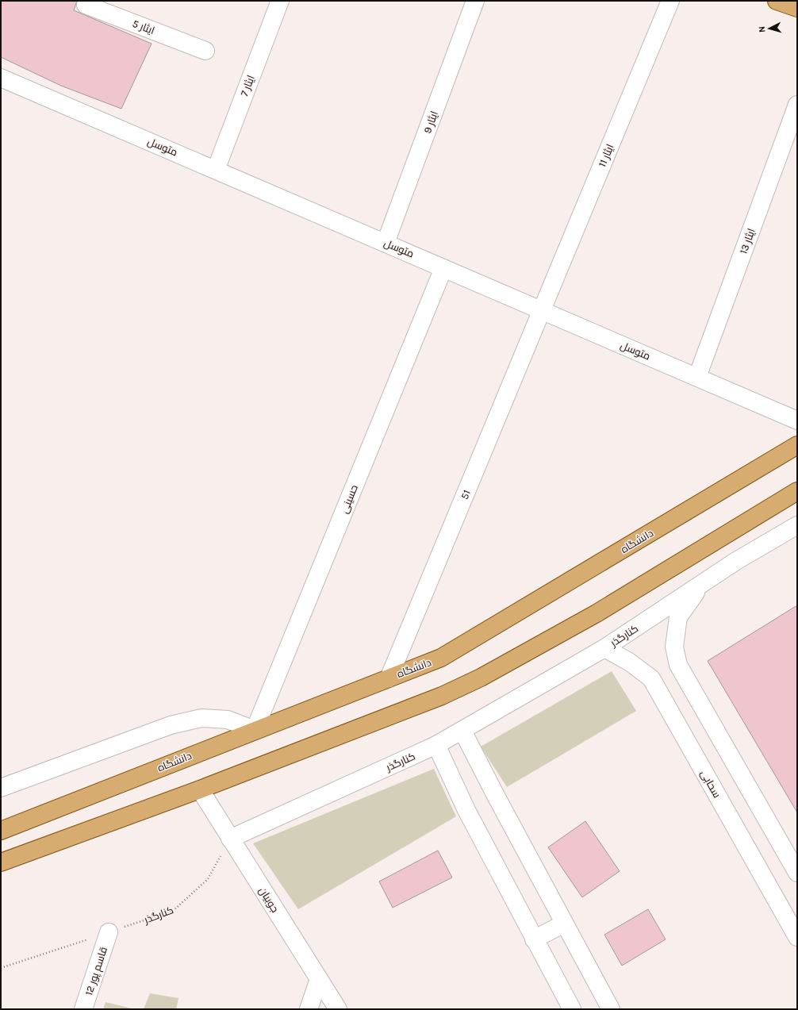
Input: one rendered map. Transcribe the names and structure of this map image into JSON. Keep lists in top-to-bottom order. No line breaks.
{"streets":{"main road":["دانشگاه"],"street":["ایثار 5","ایثار 7","ایثار 9","متوسل","ایثار 11","ایثار 13","51","حسینی","کنارگذر","سحابی","جوبیان","قاسم پور 12"]},"crossings":[["ایثار 7","متوسل"],["ایثار 9","متوسل"],["متوسل","ایثار 11"],["متوسل","ایثار 13"],["متوسل","51"],["متوسل","حسینی"],["ایثار 11","51"],["51","دانشگاه"],["حسینی","دانشگاه"],["کنارگذر","سحابی"],["کنارگذر","جوبیان"],["کنارگذر","قاسم پور 12"]],"north":"left"}
